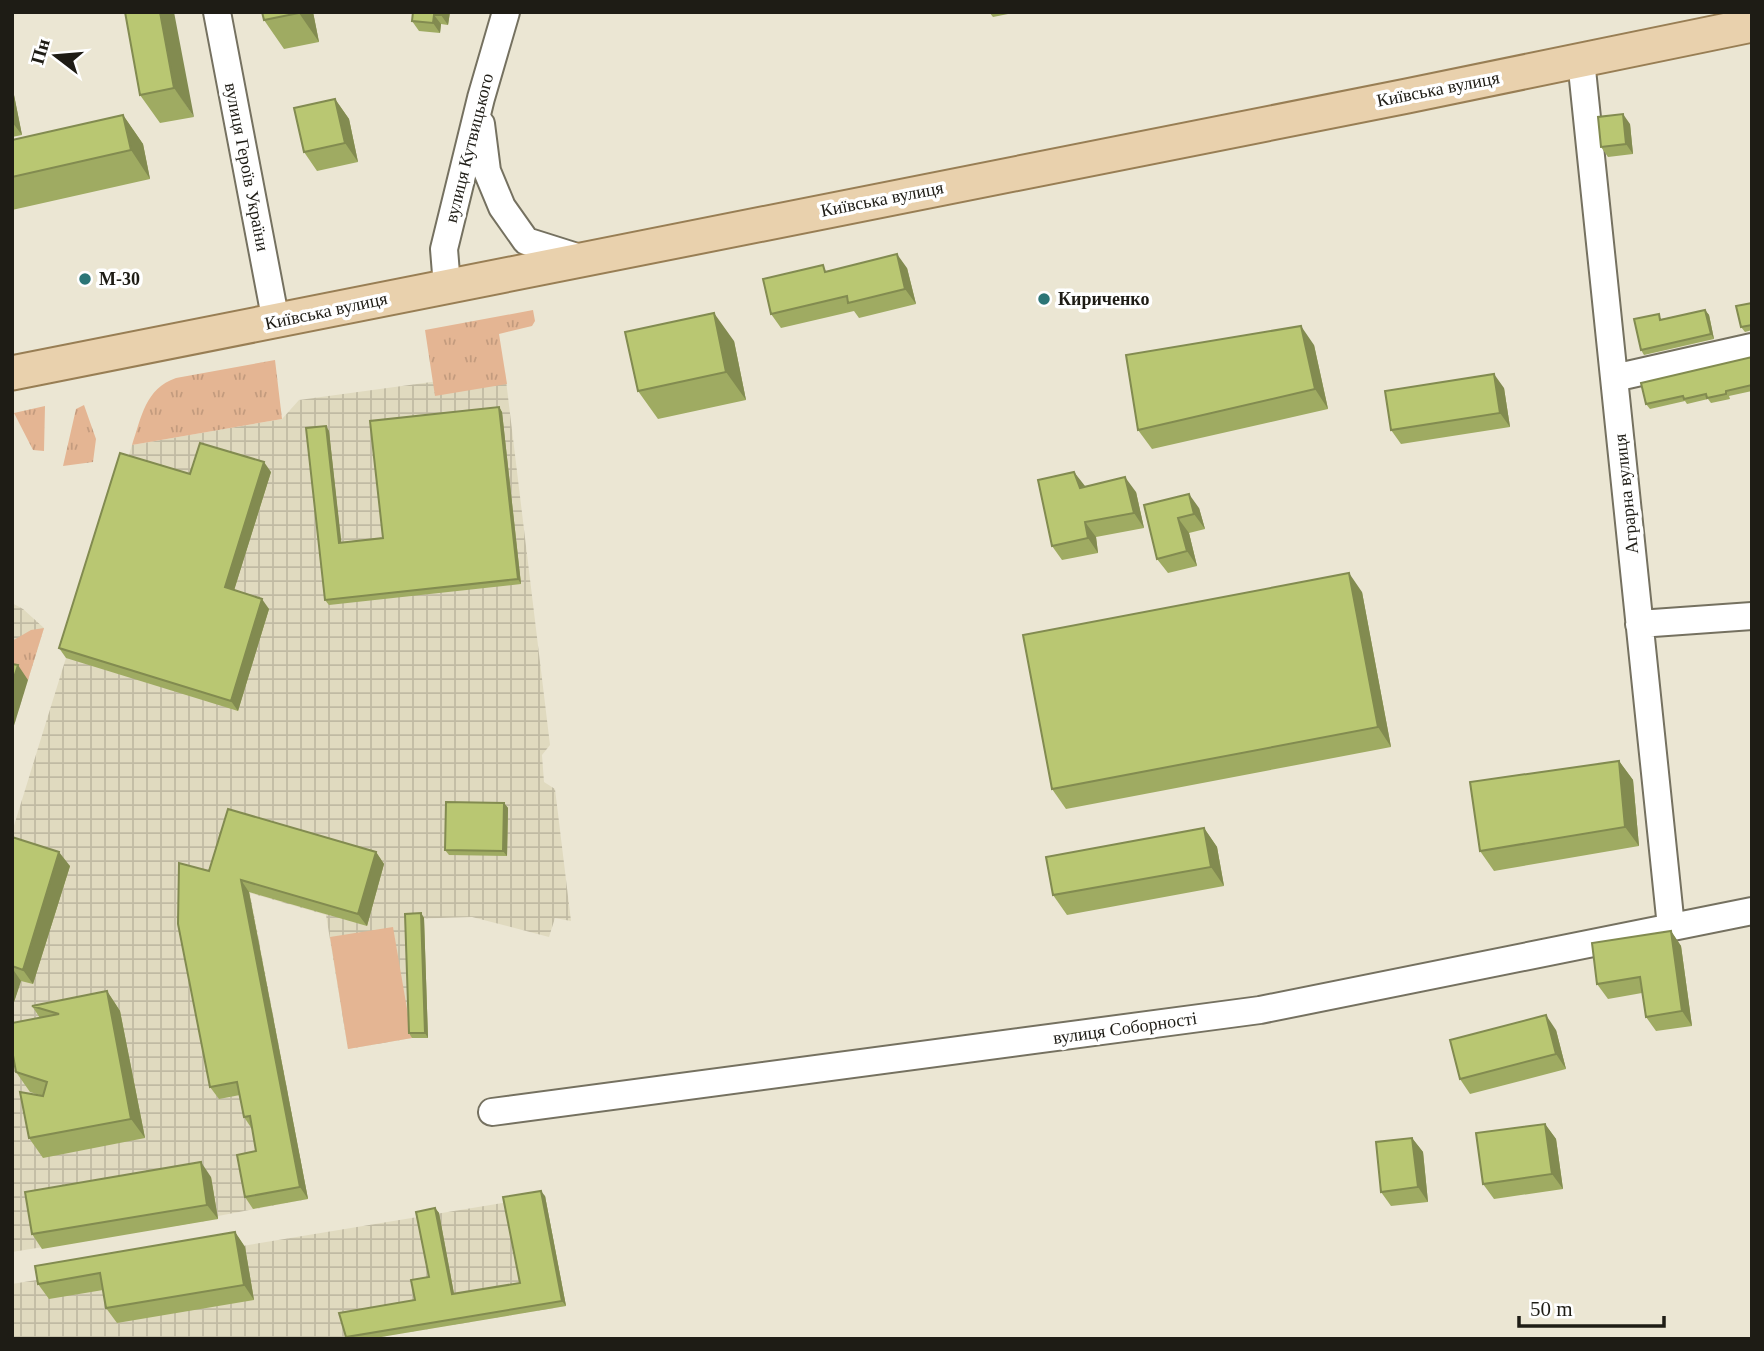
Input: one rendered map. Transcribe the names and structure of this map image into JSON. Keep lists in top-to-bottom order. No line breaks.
{"streets":{"main road":["Київська вулиця"],"street":["вулиця Кутвицького","вулиця Героїв України","Аграрна вулиця","вулиця Соборності"]},"crossings":[["Київська вулиця","вулиця Кутвицького"],["Київська вулиця","вулиця Героїв України"],["Київська вулиця","Аграрна вулиця"],["Аграрна вулиця","вулиця Соборності"]],"places":["М-30","Кириченко"],"scale_bar":"50 m","north":"left"}
